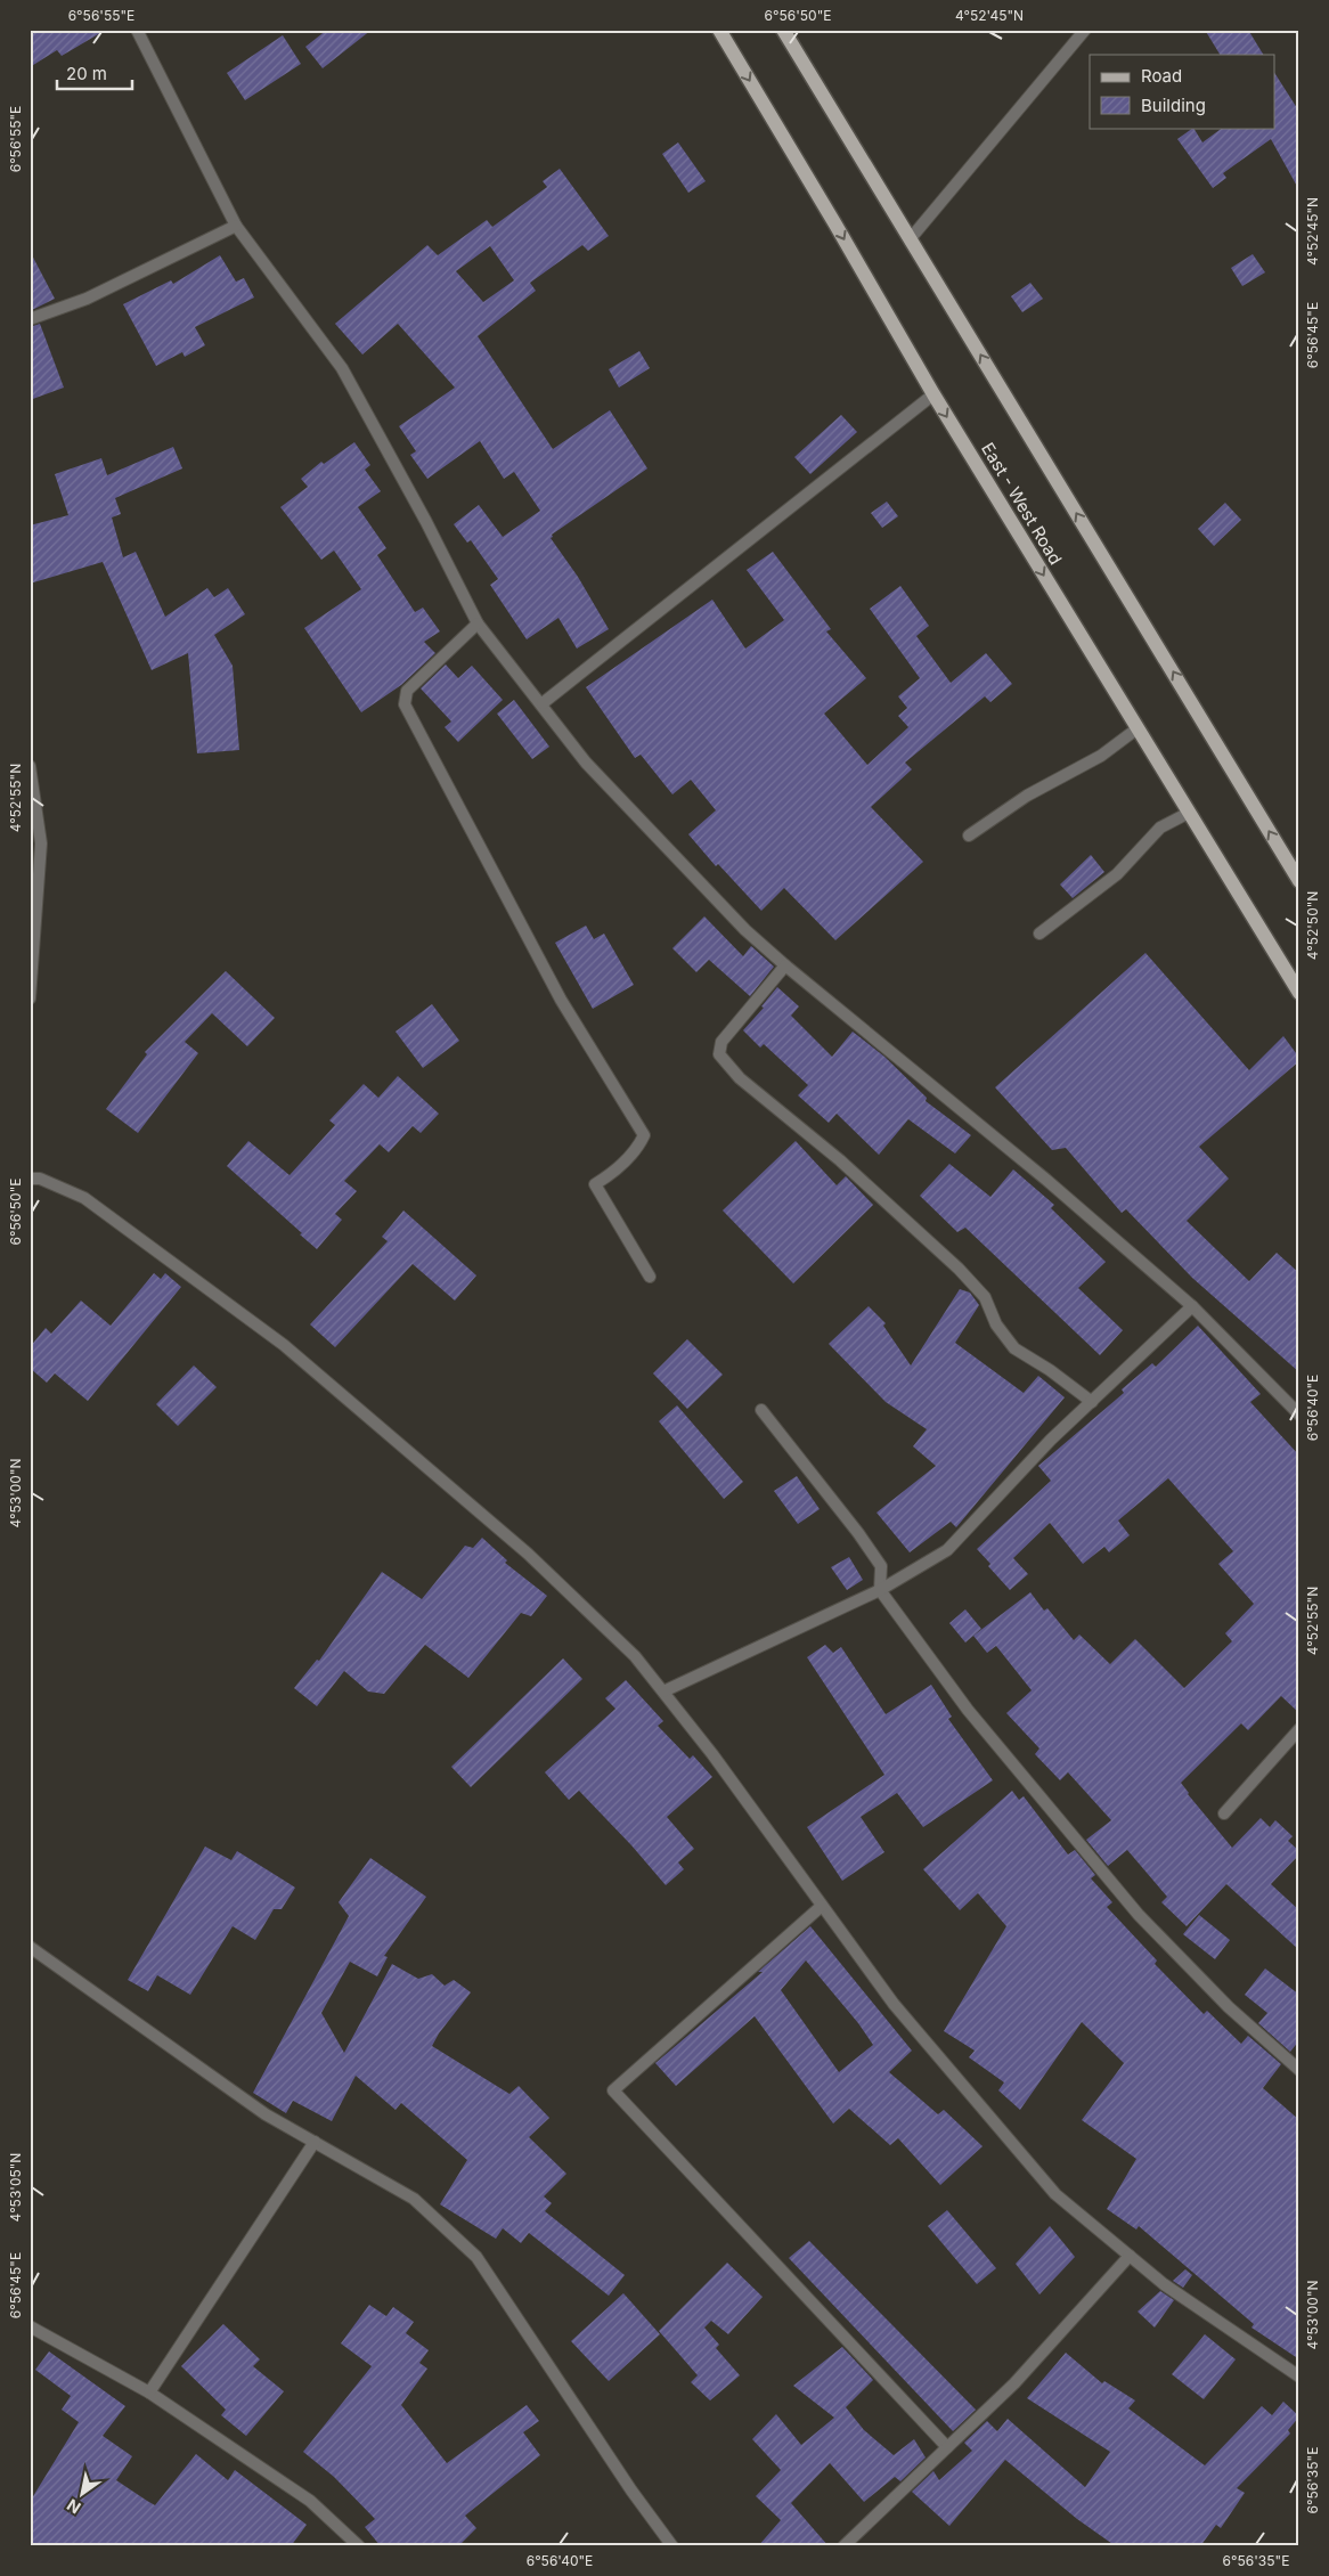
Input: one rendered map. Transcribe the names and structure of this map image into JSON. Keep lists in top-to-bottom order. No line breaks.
{"streets":{"main road":["East - West Road"]},"legend":["Road","Building"],"scale_bar":"20 m","north":"bottom left","coordinates":["6°56'55\"E","6°56'50\"E","4°52'45\"N","6°56'45\"E","4°52'55\"N","4°52'50\"N","6°56'40\"E","4°53'00\"N","4°53'05\"N","6°56'35\"E"]}
